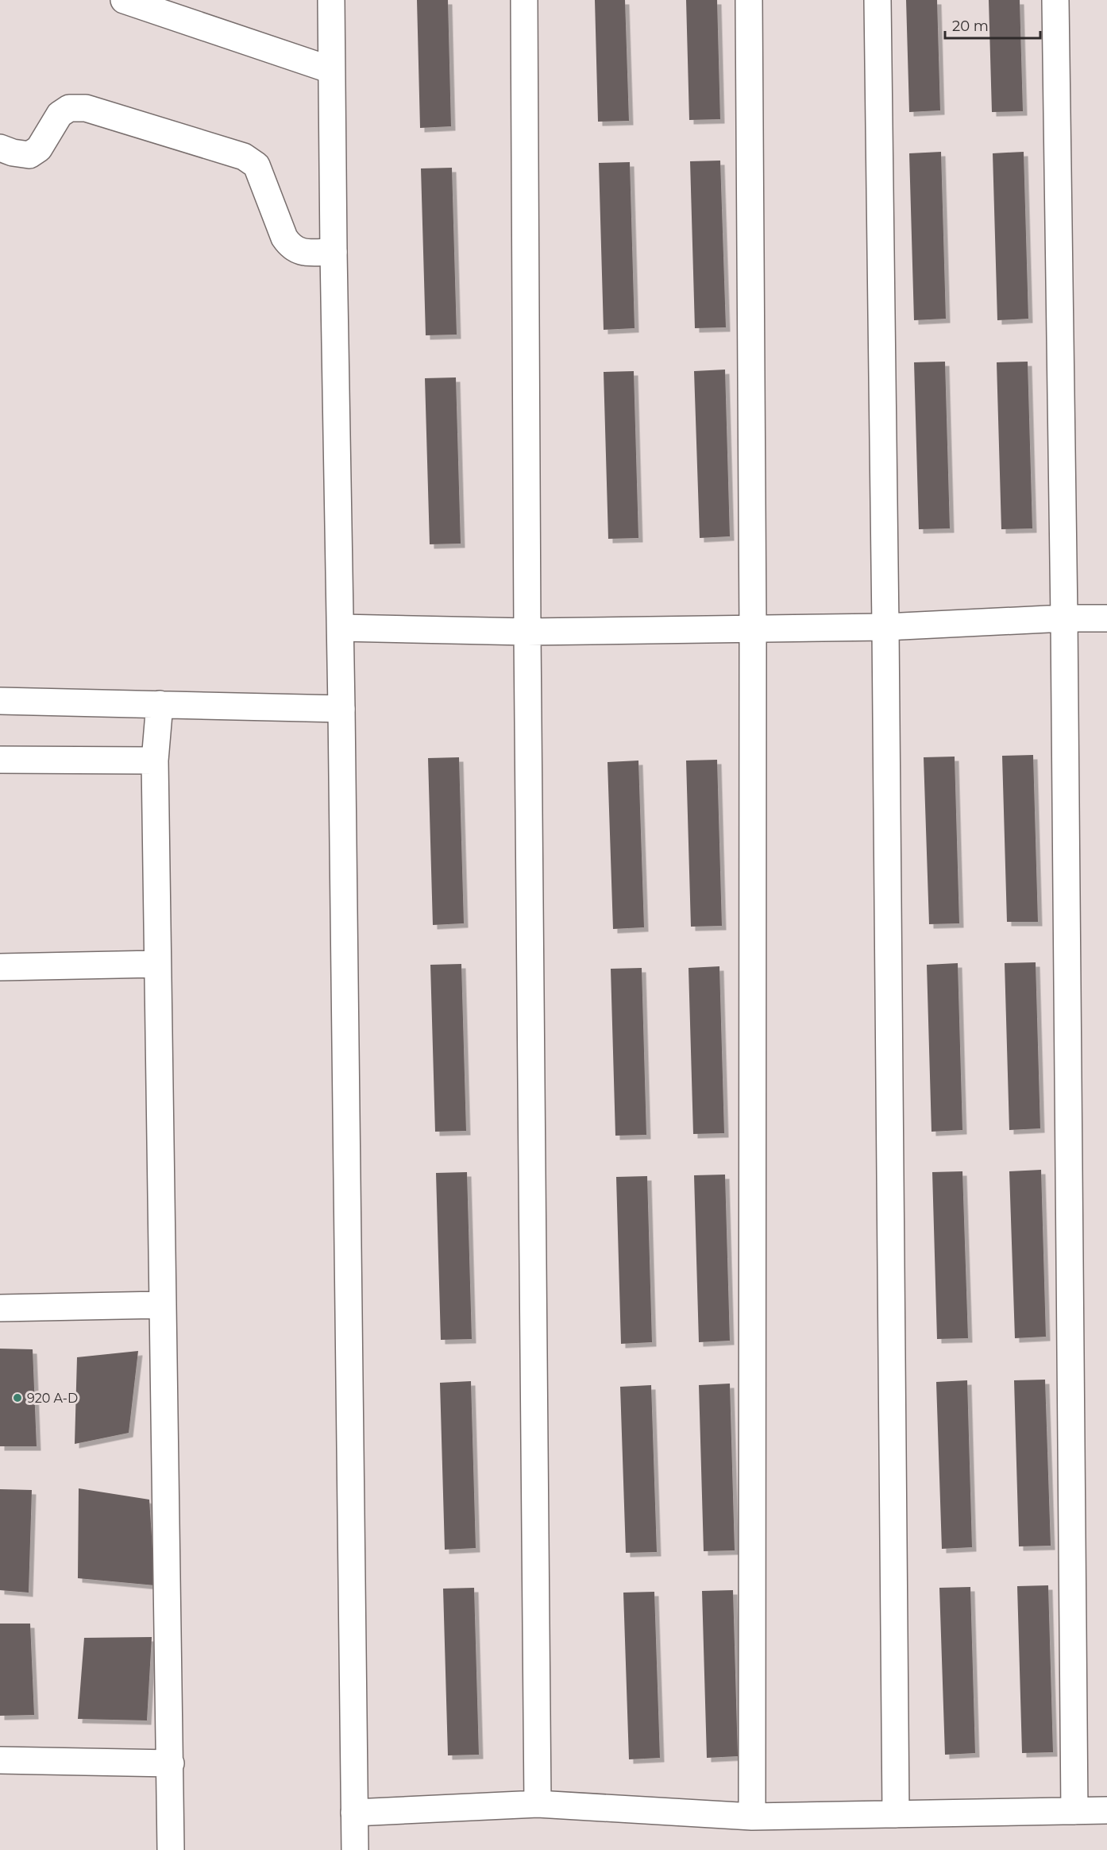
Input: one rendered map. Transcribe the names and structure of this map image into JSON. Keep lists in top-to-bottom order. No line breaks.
{"places":["920 A-D"],"scale_bar":"20 m"}
